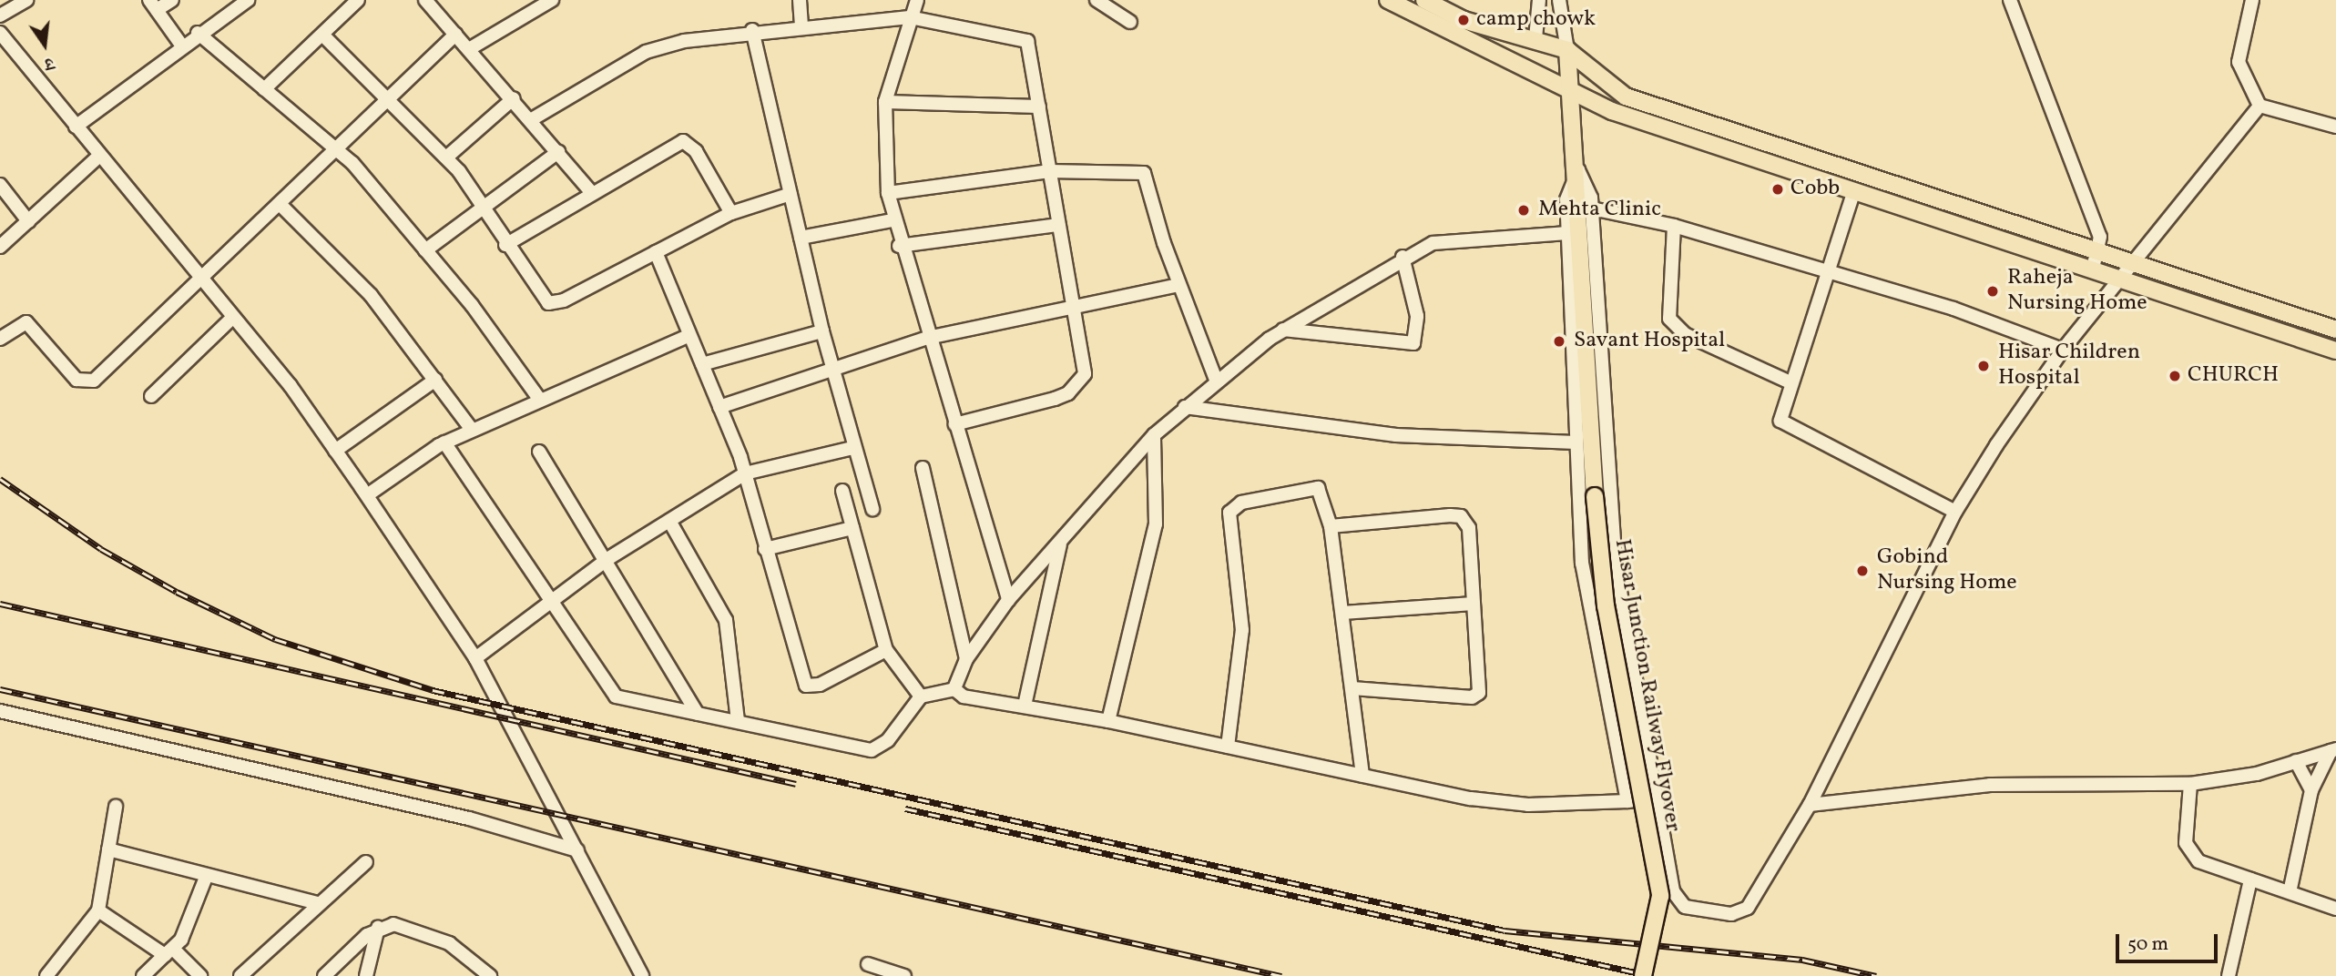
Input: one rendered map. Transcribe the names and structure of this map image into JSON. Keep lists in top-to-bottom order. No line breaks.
{"streets":{"main road":["Hisar Junction Railway Flyover"]},"places":["camp chowk","Cobb","Mehta Clinic","Raheja Nursing Home","Savant Hospital","Hisar Children Hospital","CHURCH","Gobind Nursing Home"],"scale_bar":"50 m","north":"bottom"}
